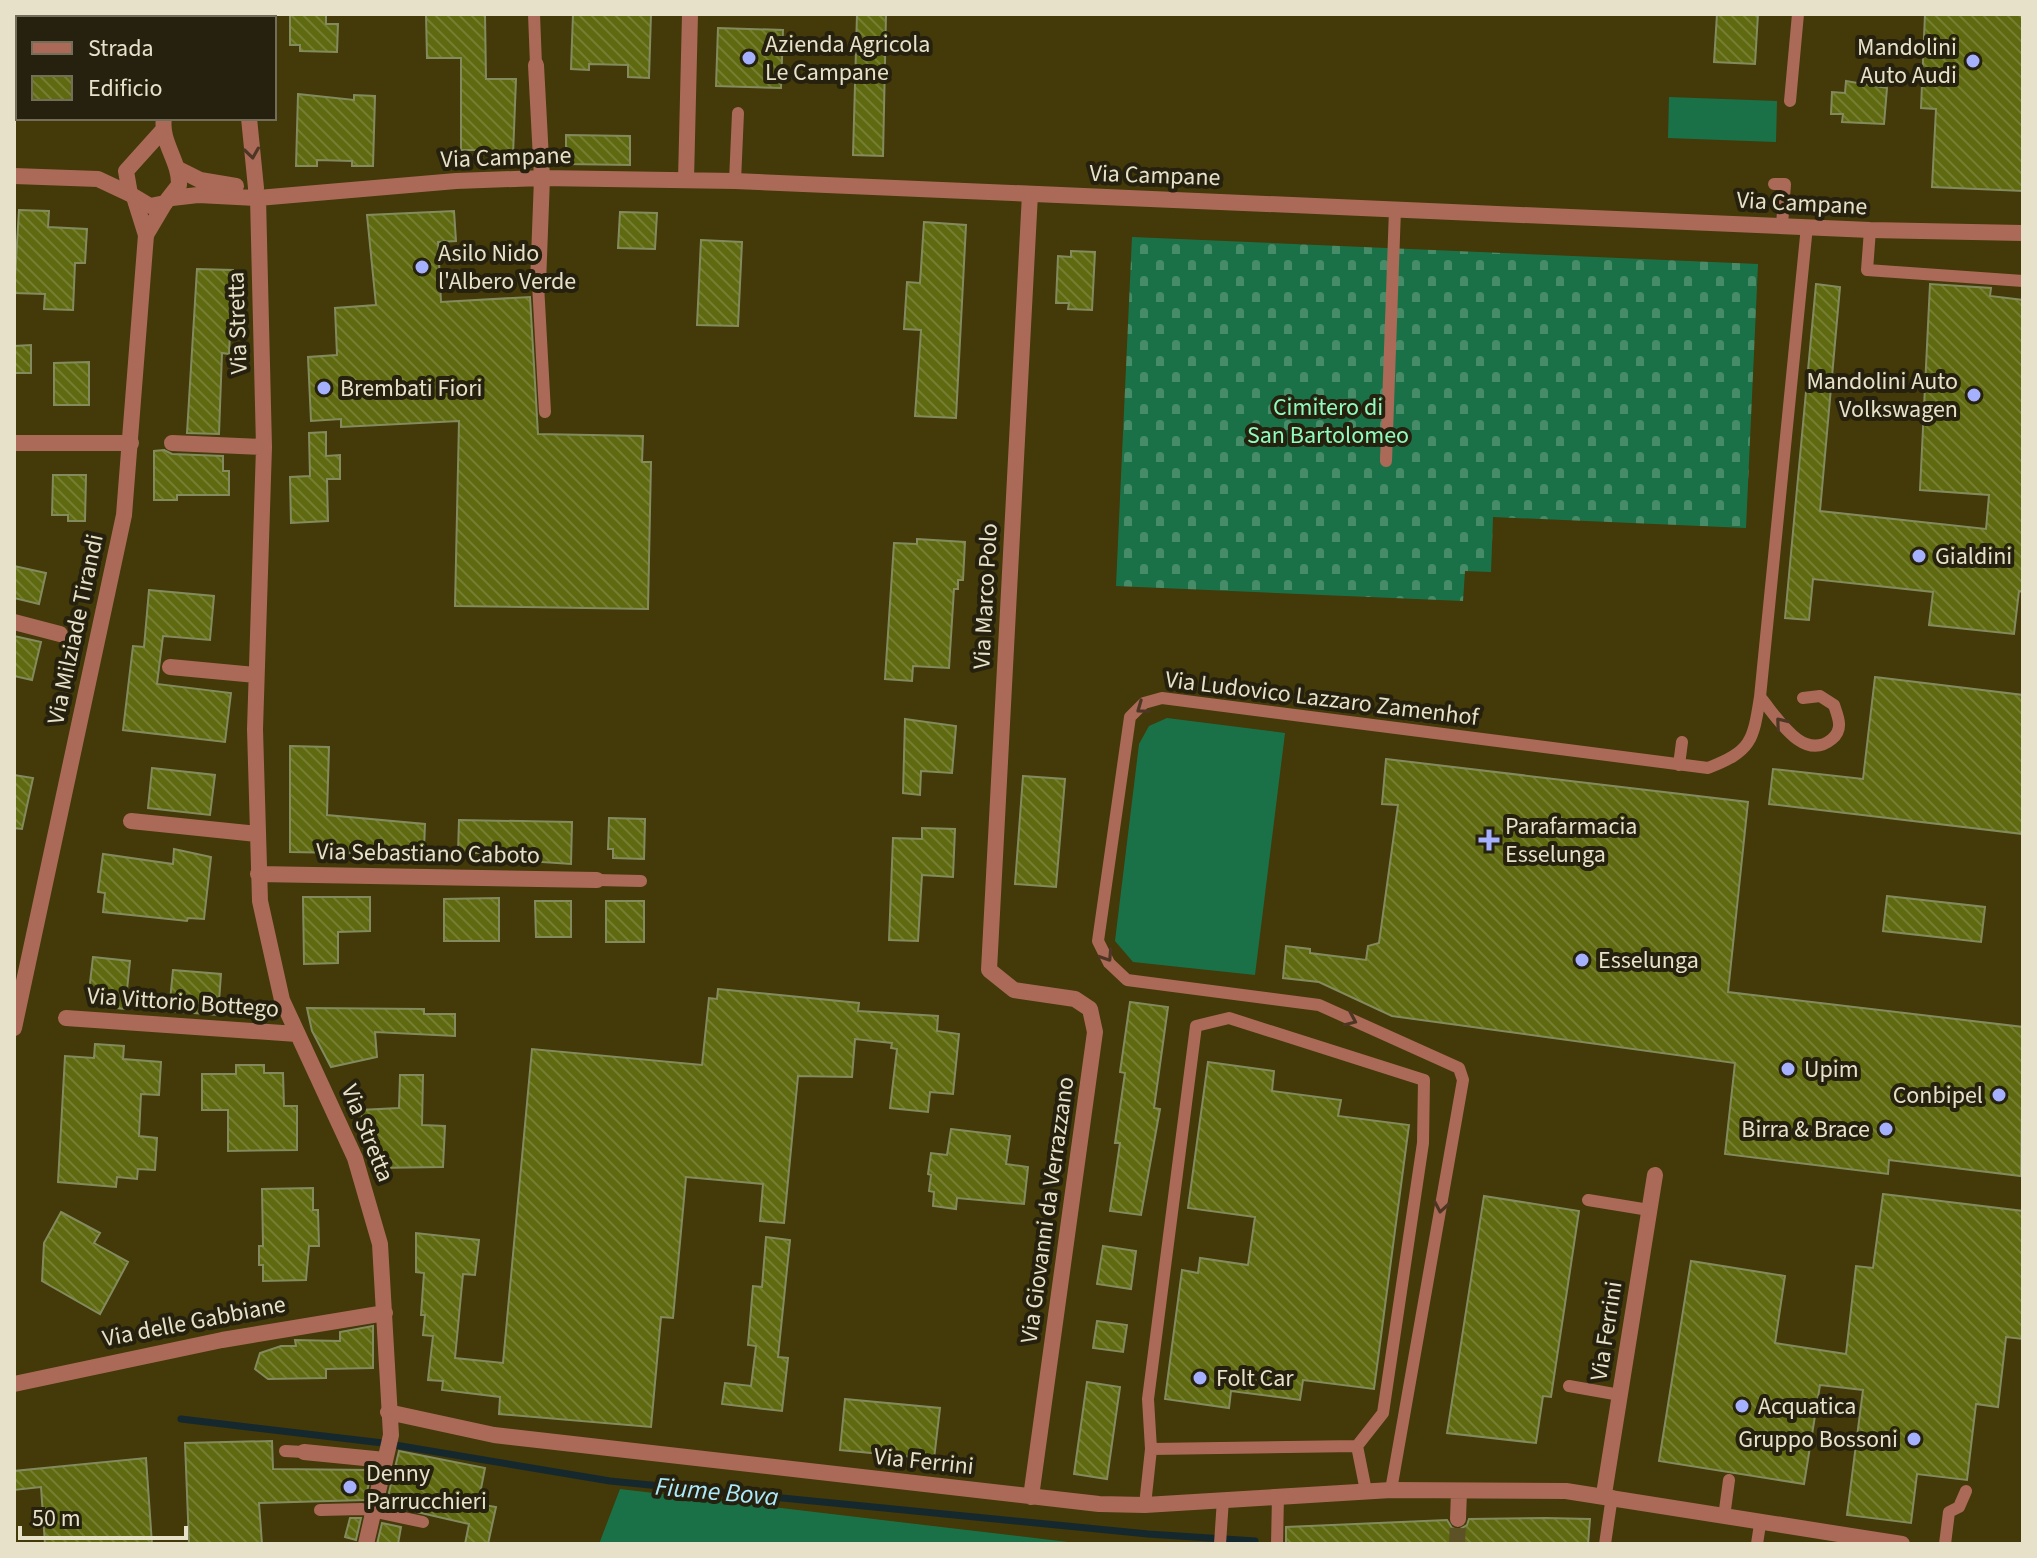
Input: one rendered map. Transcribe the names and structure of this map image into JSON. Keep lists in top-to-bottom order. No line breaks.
{"streets":{"street":["Via Campane","Via Stretta","Via Marco Polo","Via Milziade Tirandi","Via Sebastiano Caboto","Via Vittorio Bottego","Via Giovanni da Verrazzano","Via delle Gabbiane","Via Ferrini"],"lane":["Via Ludovico Lazzaro Zamenhof"]},"crossings":[["Via Campane","Via Stretta"],["Via Campane","Via Marco Polo"],["Via Campane","Via Milziade Tirandi"],["Via Campane","Via Ludovico Lazzaro Zamenhof"],["Via Stretta","Via Sebastiano Caboto"],["Via Stretta","Via Vittorio Bottego"],["Via Stretta","Via delle Gabbiane"],["Via Stretta","Via Ferrini"],["Via Marco Polo","Via Giovanni da Verrazzano"],["Via Ludovico Lazzaro Zamenhof","Via Ferrini"],["Via Giovanni da Verrazzano","Via Ferrini"]],"water":["Fiume Bova"],"parks":["Cimitero di San Bartolomeo"],"places":{"other":["Azienda Agricola Le Campane","Mandolini Auto Audi","Asilo Nido l'Albero Verde","Brembati Fiori","Mandolini Auto Volkswagen","Gialdini","Esselunga","Upim","Conbipel","Birra & Brace","Folt Car","Acquatica","Gruppo Bossoni","Denny Parrucchieri"],"health":["Parafarmacia Esselunga"]},"legend":["Strada","Edificio"],"scale_bar":"50 m"}
